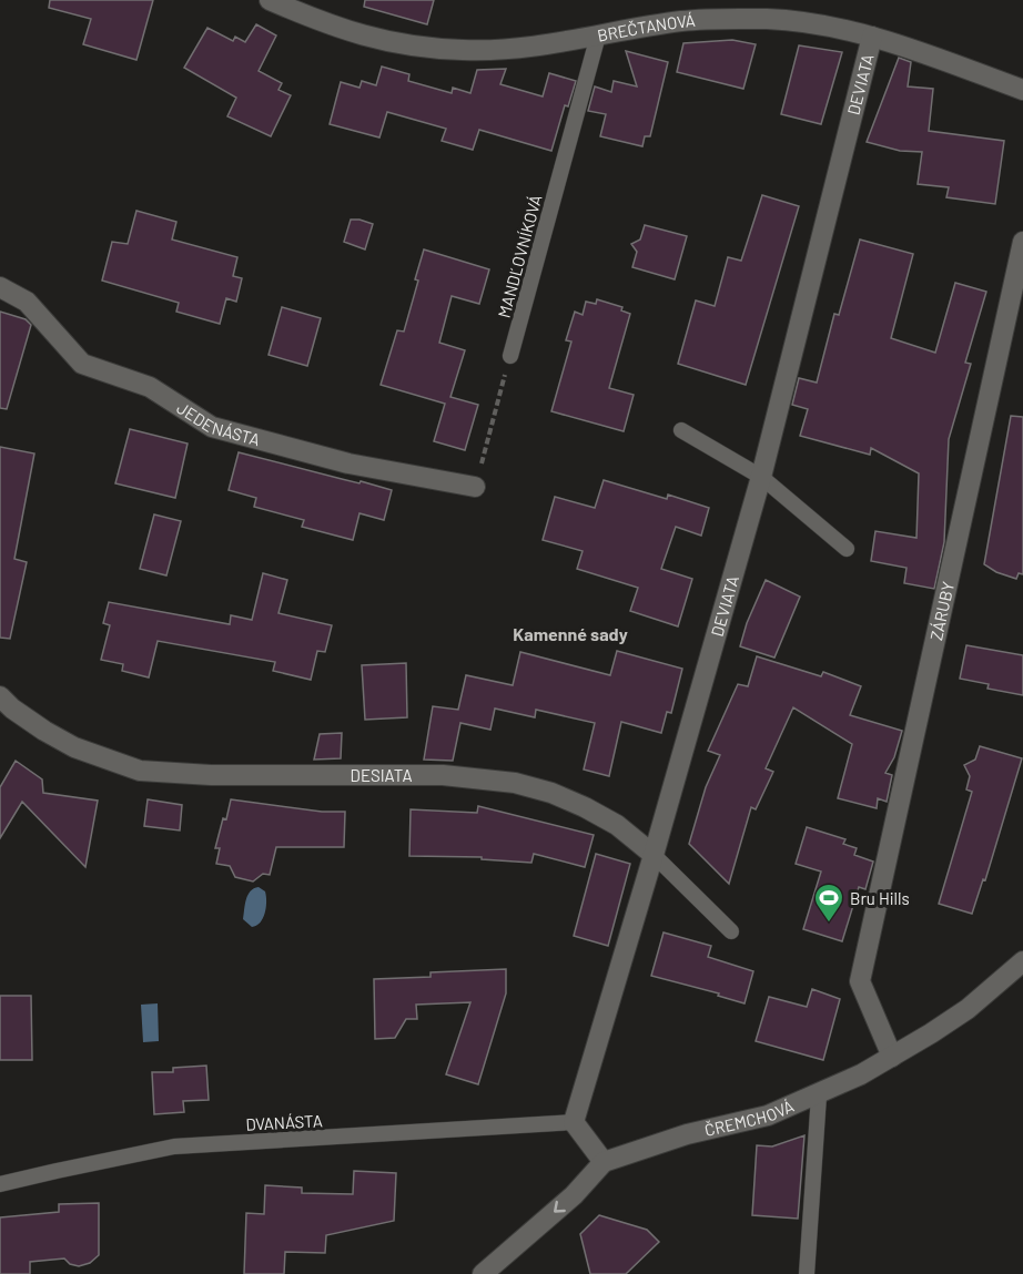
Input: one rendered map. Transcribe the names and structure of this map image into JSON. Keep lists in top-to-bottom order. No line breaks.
{"streets":{"street":["BREČTANOVÁ","DEVIATA","JEDENÁSTA","ZÁRUBY","DESIATA","ČREMCHOVÁ"],"lane":["MANDĽOVNÍKOVÁ","DVANÁSTA"]},"crossings":[["BREČTANOVÁ","DEVIATA"],["BREČTANOVÁ","MANDĽOVNÍKOVÁ"],["DEVIATA","DESIATA"],["DEVIATA","DVANÁSTA"],["ZÁRUBY","ČREMCHOVÁ"]],"districts":["Kamenné sady"],"places":{"sports":["Bru Hills"]}}
